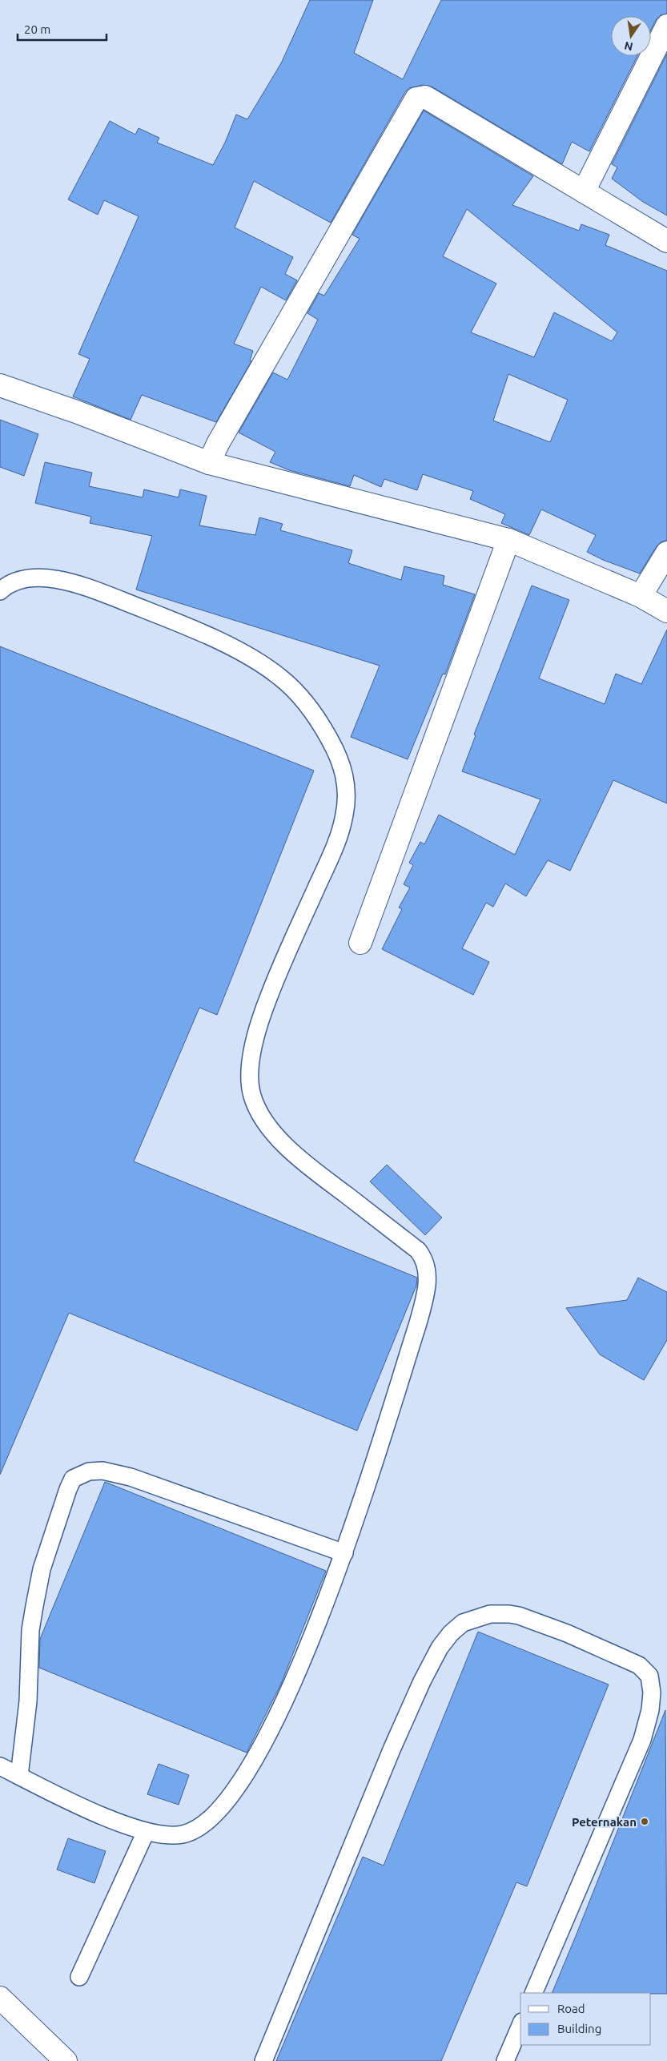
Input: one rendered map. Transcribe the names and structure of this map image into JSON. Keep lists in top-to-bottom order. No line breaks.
{"places":["Peternakan"],"legend":["Road","Building"],"scale_bar":"20 m","north":"bottom"}
